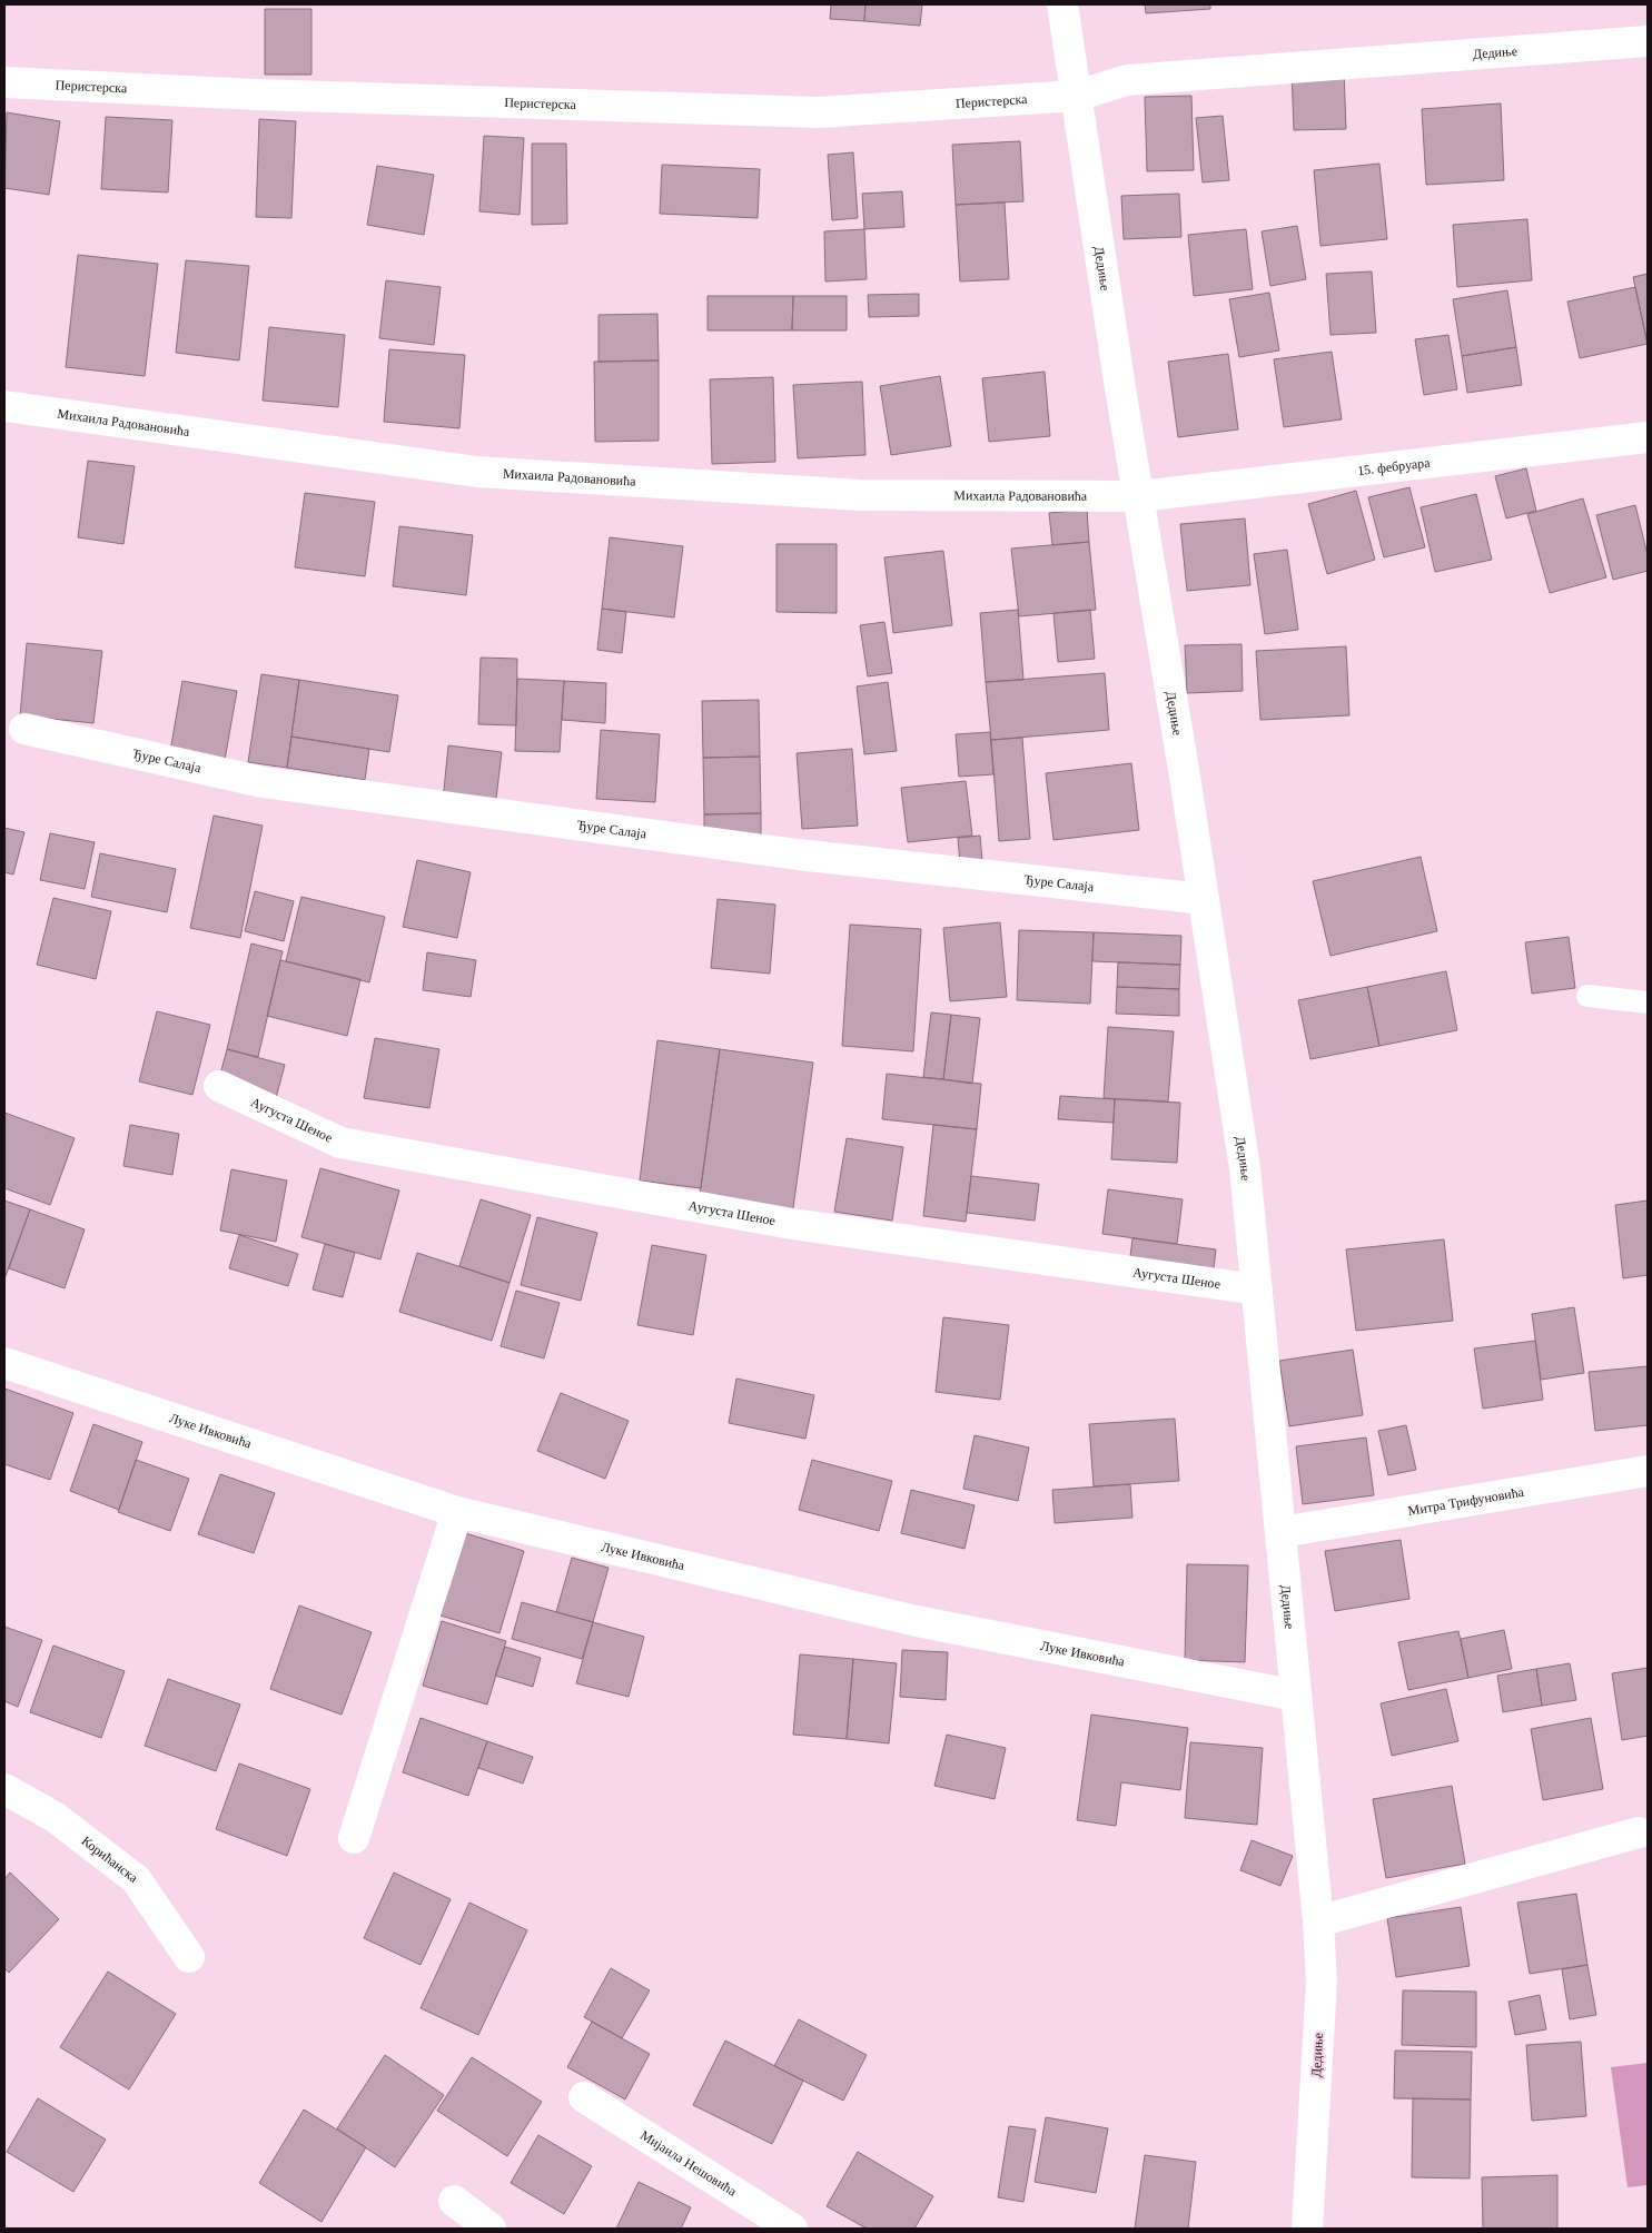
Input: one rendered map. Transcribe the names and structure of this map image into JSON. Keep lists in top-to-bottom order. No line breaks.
{"streets":{"street":["Дедиње","Перистерска","Михаила Радовановића","15. фебруара","Ђуре Салаја","Аугуста Шеное","Луке Ивковића","Митра Трифуновића","Корићанска","Мијаила Нешовића"]},"crossings":[["Дедиње","Перистерска"],["Дедиње","Михаила Радовановића"],["Дедиње","15. фебруара"],["Дедиње","Ђуре Салаја"],["Дедиње","Аугуста Шеное"],["Дедиње","Луке Ивковића"],["Дедиње","Митра Трифуновића"],["Михаила Радовановића","15. фебруара"]]}
